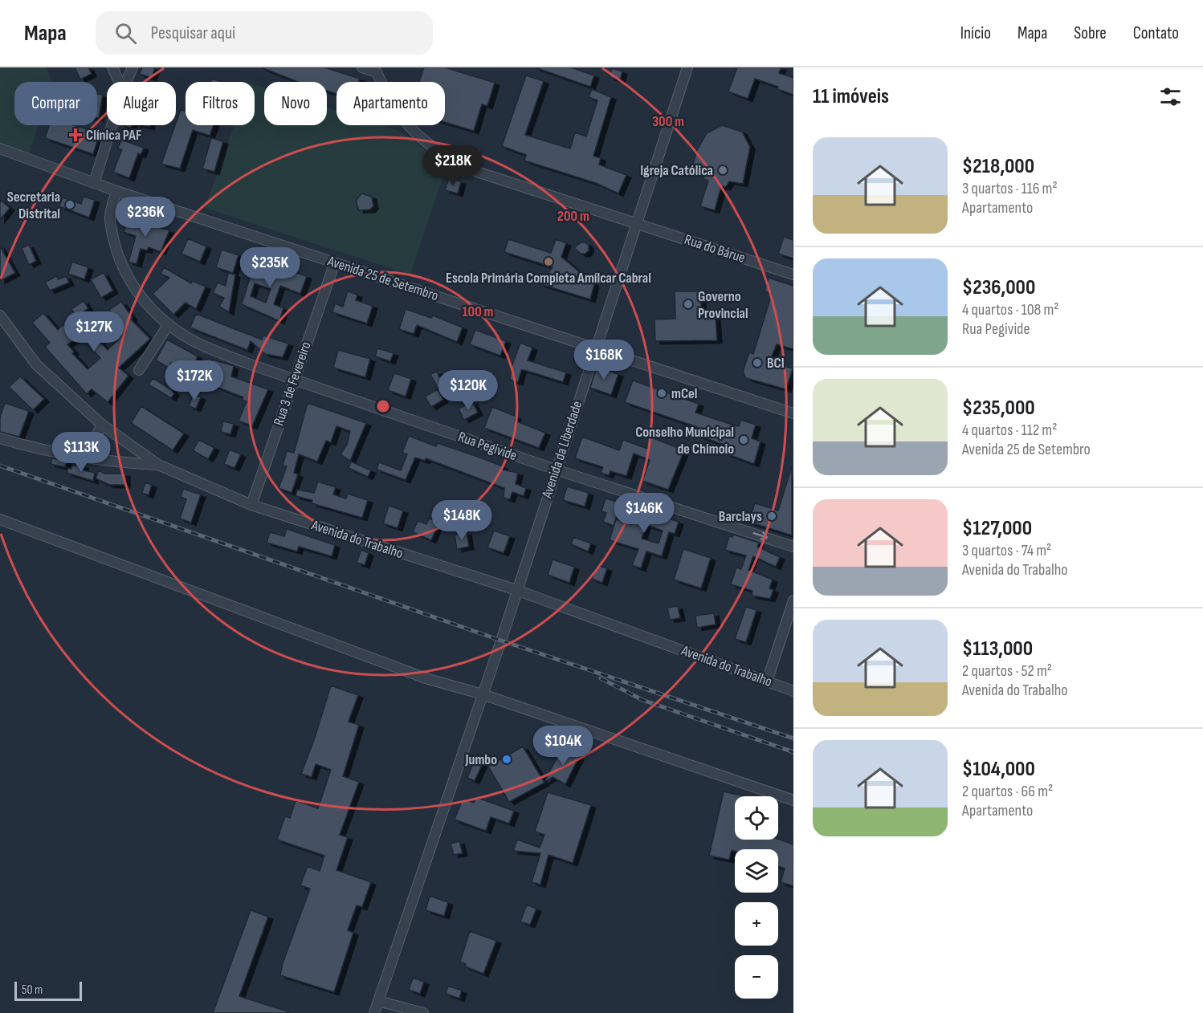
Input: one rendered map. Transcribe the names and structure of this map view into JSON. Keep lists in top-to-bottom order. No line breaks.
{"streets":{"street":["Rua do Bárue","Avenida 25 de Setembro","Rua 3 de Fevereiro","Rua Pegivide","Avenida da Liberdade","Avenida do Trabalho"]},"crossings":[["Rua do Bárue","Avenida da Liberdade"],["Avenida 25 de Setembro","Rua 3 de Fevereiro"],["Avenida 25 de Setembro","Rua Pegivide"],["Avenida 25 de Setembro","Avenida da Liberdade"],["Rua 3 de Fevereiro","Rua Pegivide"],["Rua 3 de Fevereiro","Avenida do Trabalho"],["Rua Pegivide","Avenida da Liberdade"],["Avenida da Liberdade","Avenida do Trabalho"]],"places":{"health":["Clínica PAF"],"other":["Igreja Católica","Secretaria Distrital","Escola Primária Completa Amílcar Cabral","Governo Provincial","BCI","mCel","Conselho Municipal de Chimoio","Barclays","Jumbo"]},"scale_bar":"50 m","page":{"header":"Mapa","search":"Pesquisar aqui","nav":["Início","Mapa","Sobre","Contato"],"heading":"11 imóveis","chip":["Comprar","Alugar","Filtros","Novo","Apartamento"],"list":[{"name":"$218,000","note":"3 quartos · 116 m² · Apartamento"},{"name":"$236,000","note":"4 quartos · 108 m² · Rua Pegivide"},{"name":"$235,000","note":"4 quartos · 112 m² · Avenida 25 de Setembro"},{"name":"$127,000","note":"3 quartos · 74 m² · Avenida do Trabalho"},{"name":"$113,000","note":"2 quartos · 52 m² · Avenida do Trabalho"},{"name":"$104,000","note":"2 quartos · 66 m² · Apartamento"}],"price":["$218K","$236K","$235K","$127K","$168K","$172K","$120K","$113K","$146K","$148K","$104K"],"map_buttons":["+","−"],"scale":"50 m"},"rings":["300 m","200 m","100 m"]}
